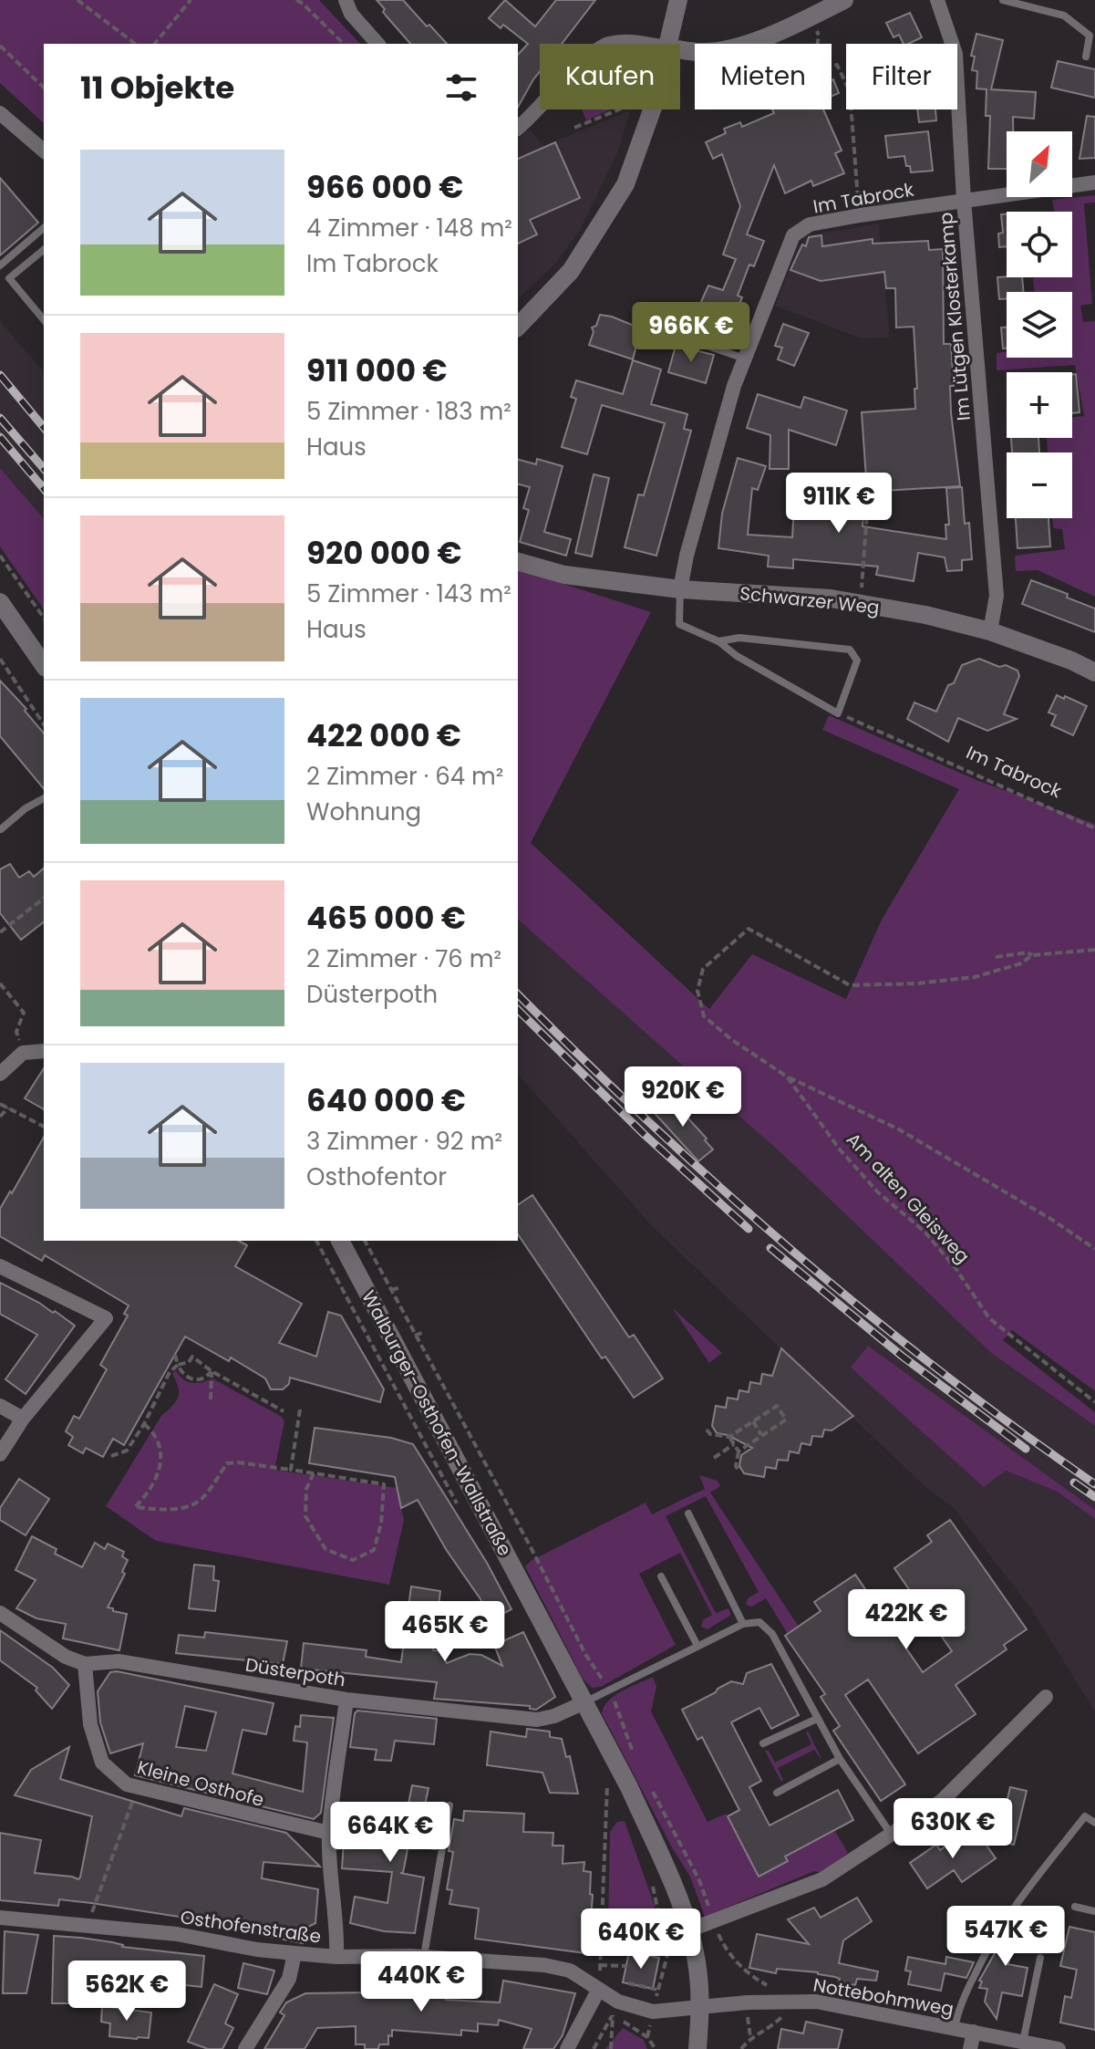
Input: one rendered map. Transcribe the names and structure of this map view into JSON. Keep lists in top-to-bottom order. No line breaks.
{"streets":{"street":["Im Tabrock","Im Lütgen Klosterkamp","Schwarzer Weg","Walburger-Osthofen-Wallstraße","Düsterpoth","Kleine Osthofe","Osthofenstraße","Nottebohmweg"],"path":["Am alten Gleisweg"]},"crossings":[["Im Tabrock","Im Lütgen Klosterkamp"],["Im Tabrock","Schwarzer Weg"],["Im Lütgen Klosterkamp","Schwarzer Weg"],["Walburger-Osthofen-Wallstraße","Düsterpoth"],["Walburger-Osthofen-Wallstraße","Nottebohmweg"],["Düsterpoth","Kleine Osthofe"],["Osthofenstraße","Nottebohmweg"]],"north":"top right","page":{"chip":["Kaufen","Mieten","Filter"],"heading":"11 Objekte","map_buttons":["+","−"],"list":[{"name":"966 000 €","note":"4 Zimmer · 148 m² · Im Tabrock"},{"name":"911 000 €","note":"5 Zimmer · 183 m² · Haus"},{"name":"920 000 €","note":"5 Zimmer · 143 m² · Haus"},{"name":"422 000 €","note":"2 Zimmer · 64 m² · Wohnung"},{"name":"465 000 €","note":"2 Zimmer · 76 m² · Düsterpoth"},{"name":"640 000 €","note":"3 Zimmer · 92 m² · Osthofentor"}],"price":["966K €","911K €","920K €","422K €","465K €","630K €","664K €","547K €","640K €","440K €","562K €"]}}
